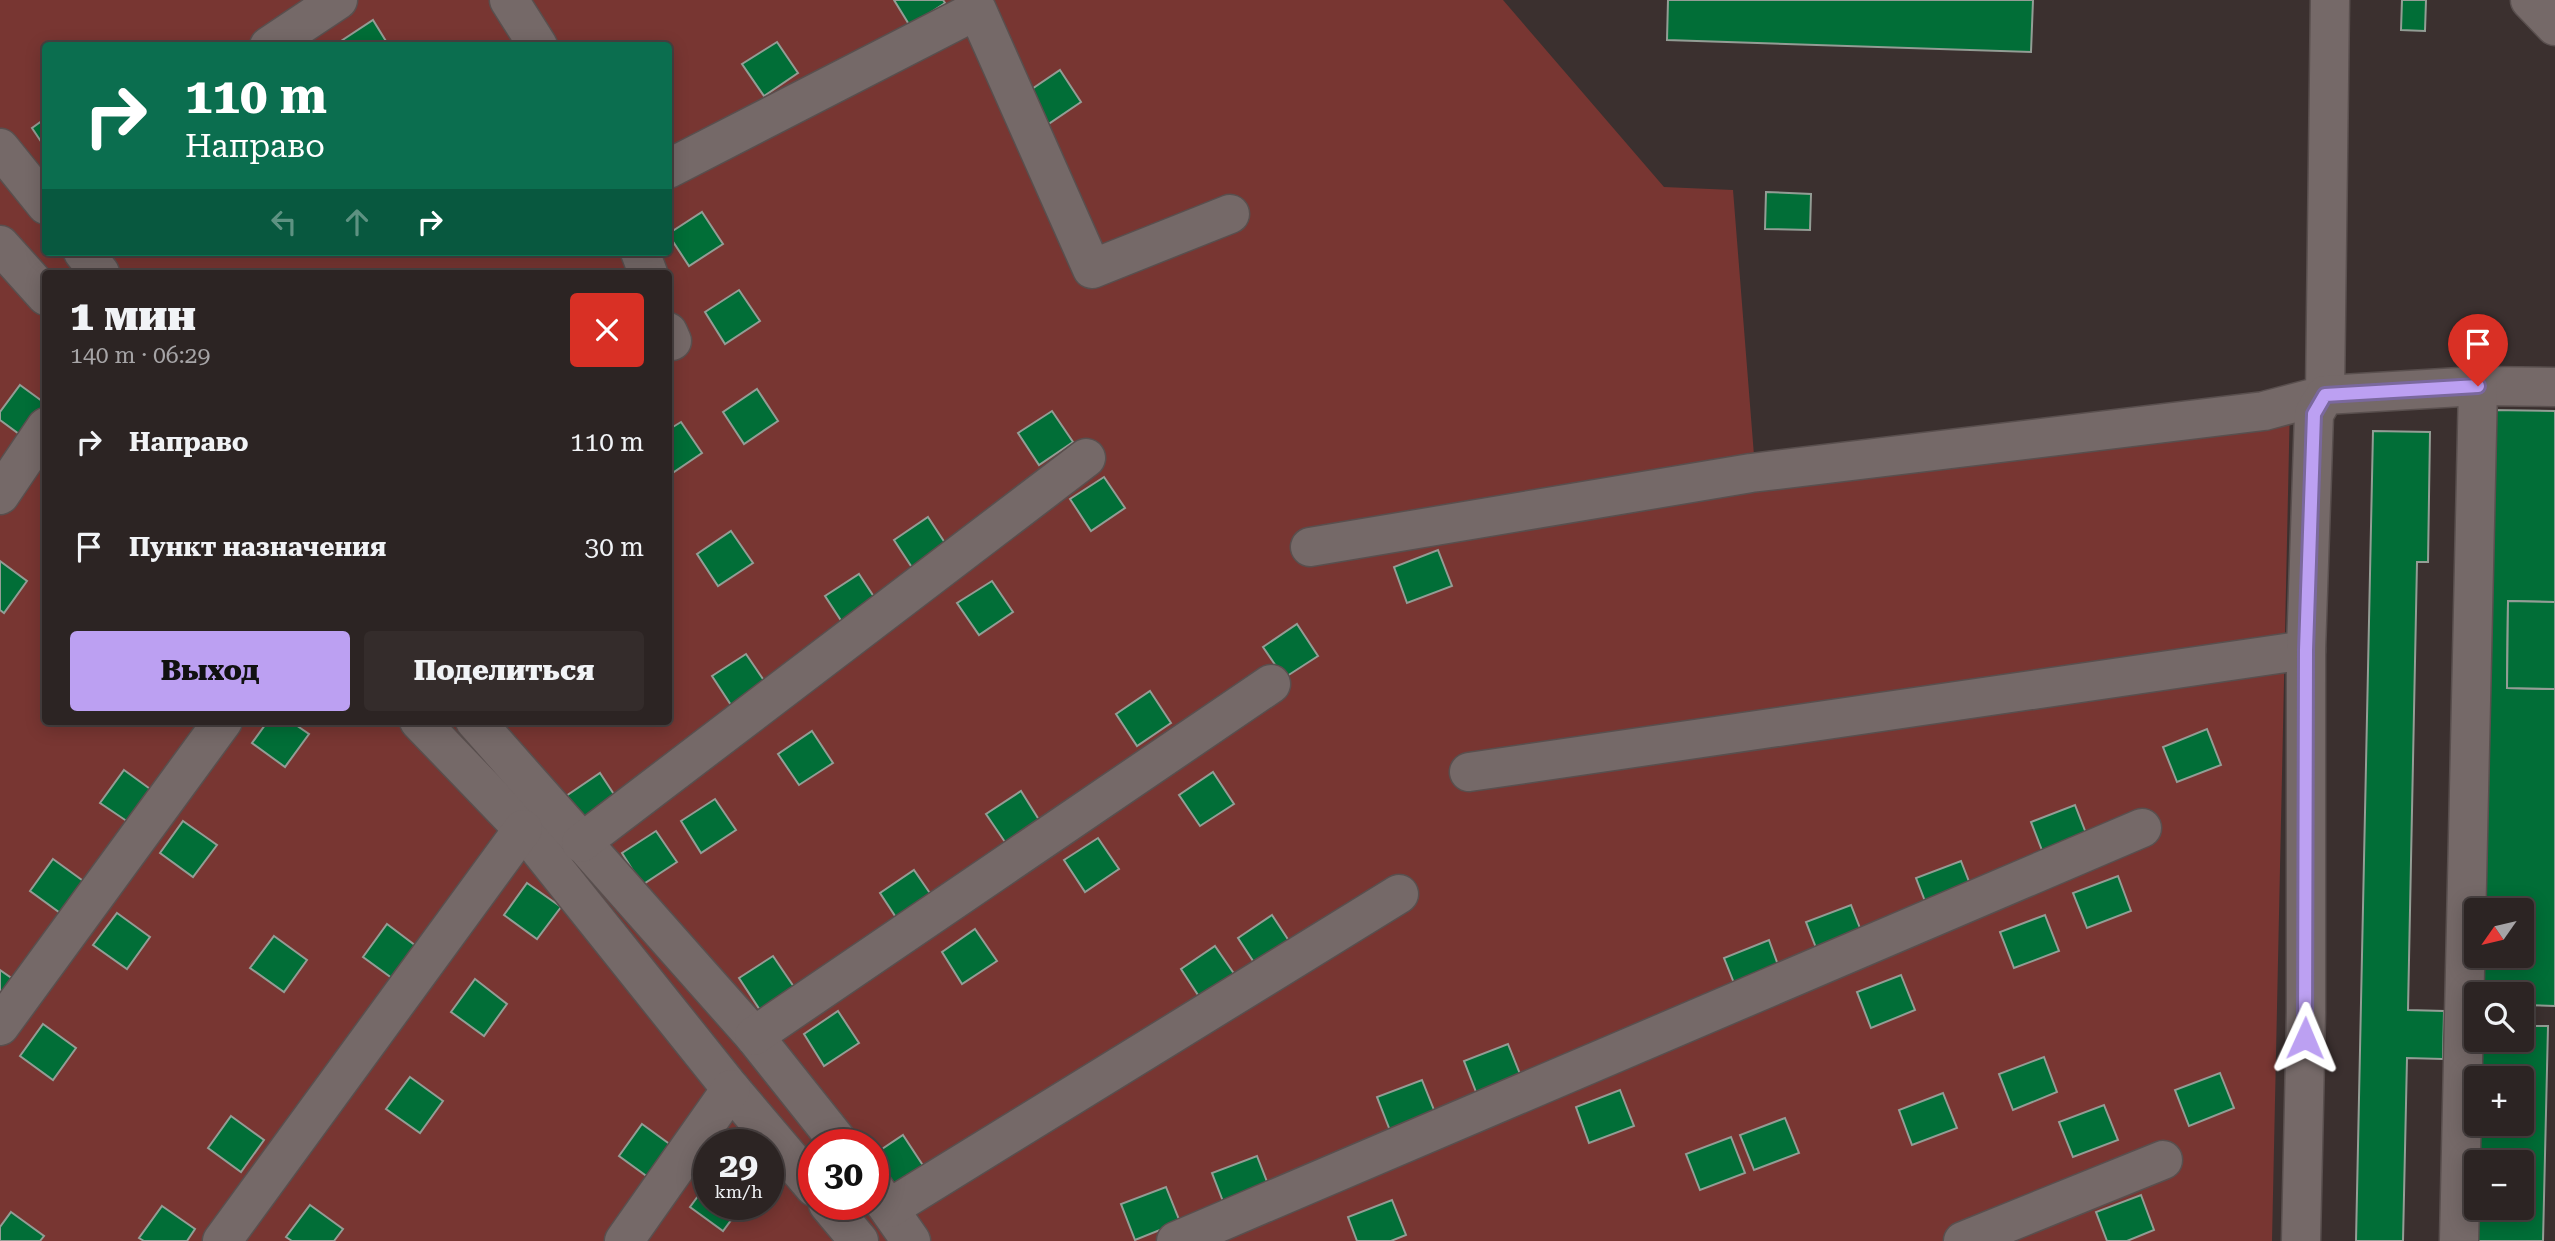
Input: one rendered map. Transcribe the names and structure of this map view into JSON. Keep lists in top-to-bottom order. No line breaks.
{"north":"bottom left","page":{"turn":["110 m","Направо"],"heading":["1 мин","140 m · 06:29"],"list":[{"name":"Направо","value":"110 m"},{"name":"Пункт назначения","value":"30 m"}],"buttons":["Выход","Поделиться"],"map_buttons":["+","−"],"speed":"29 km/h","limit":"30"}}
